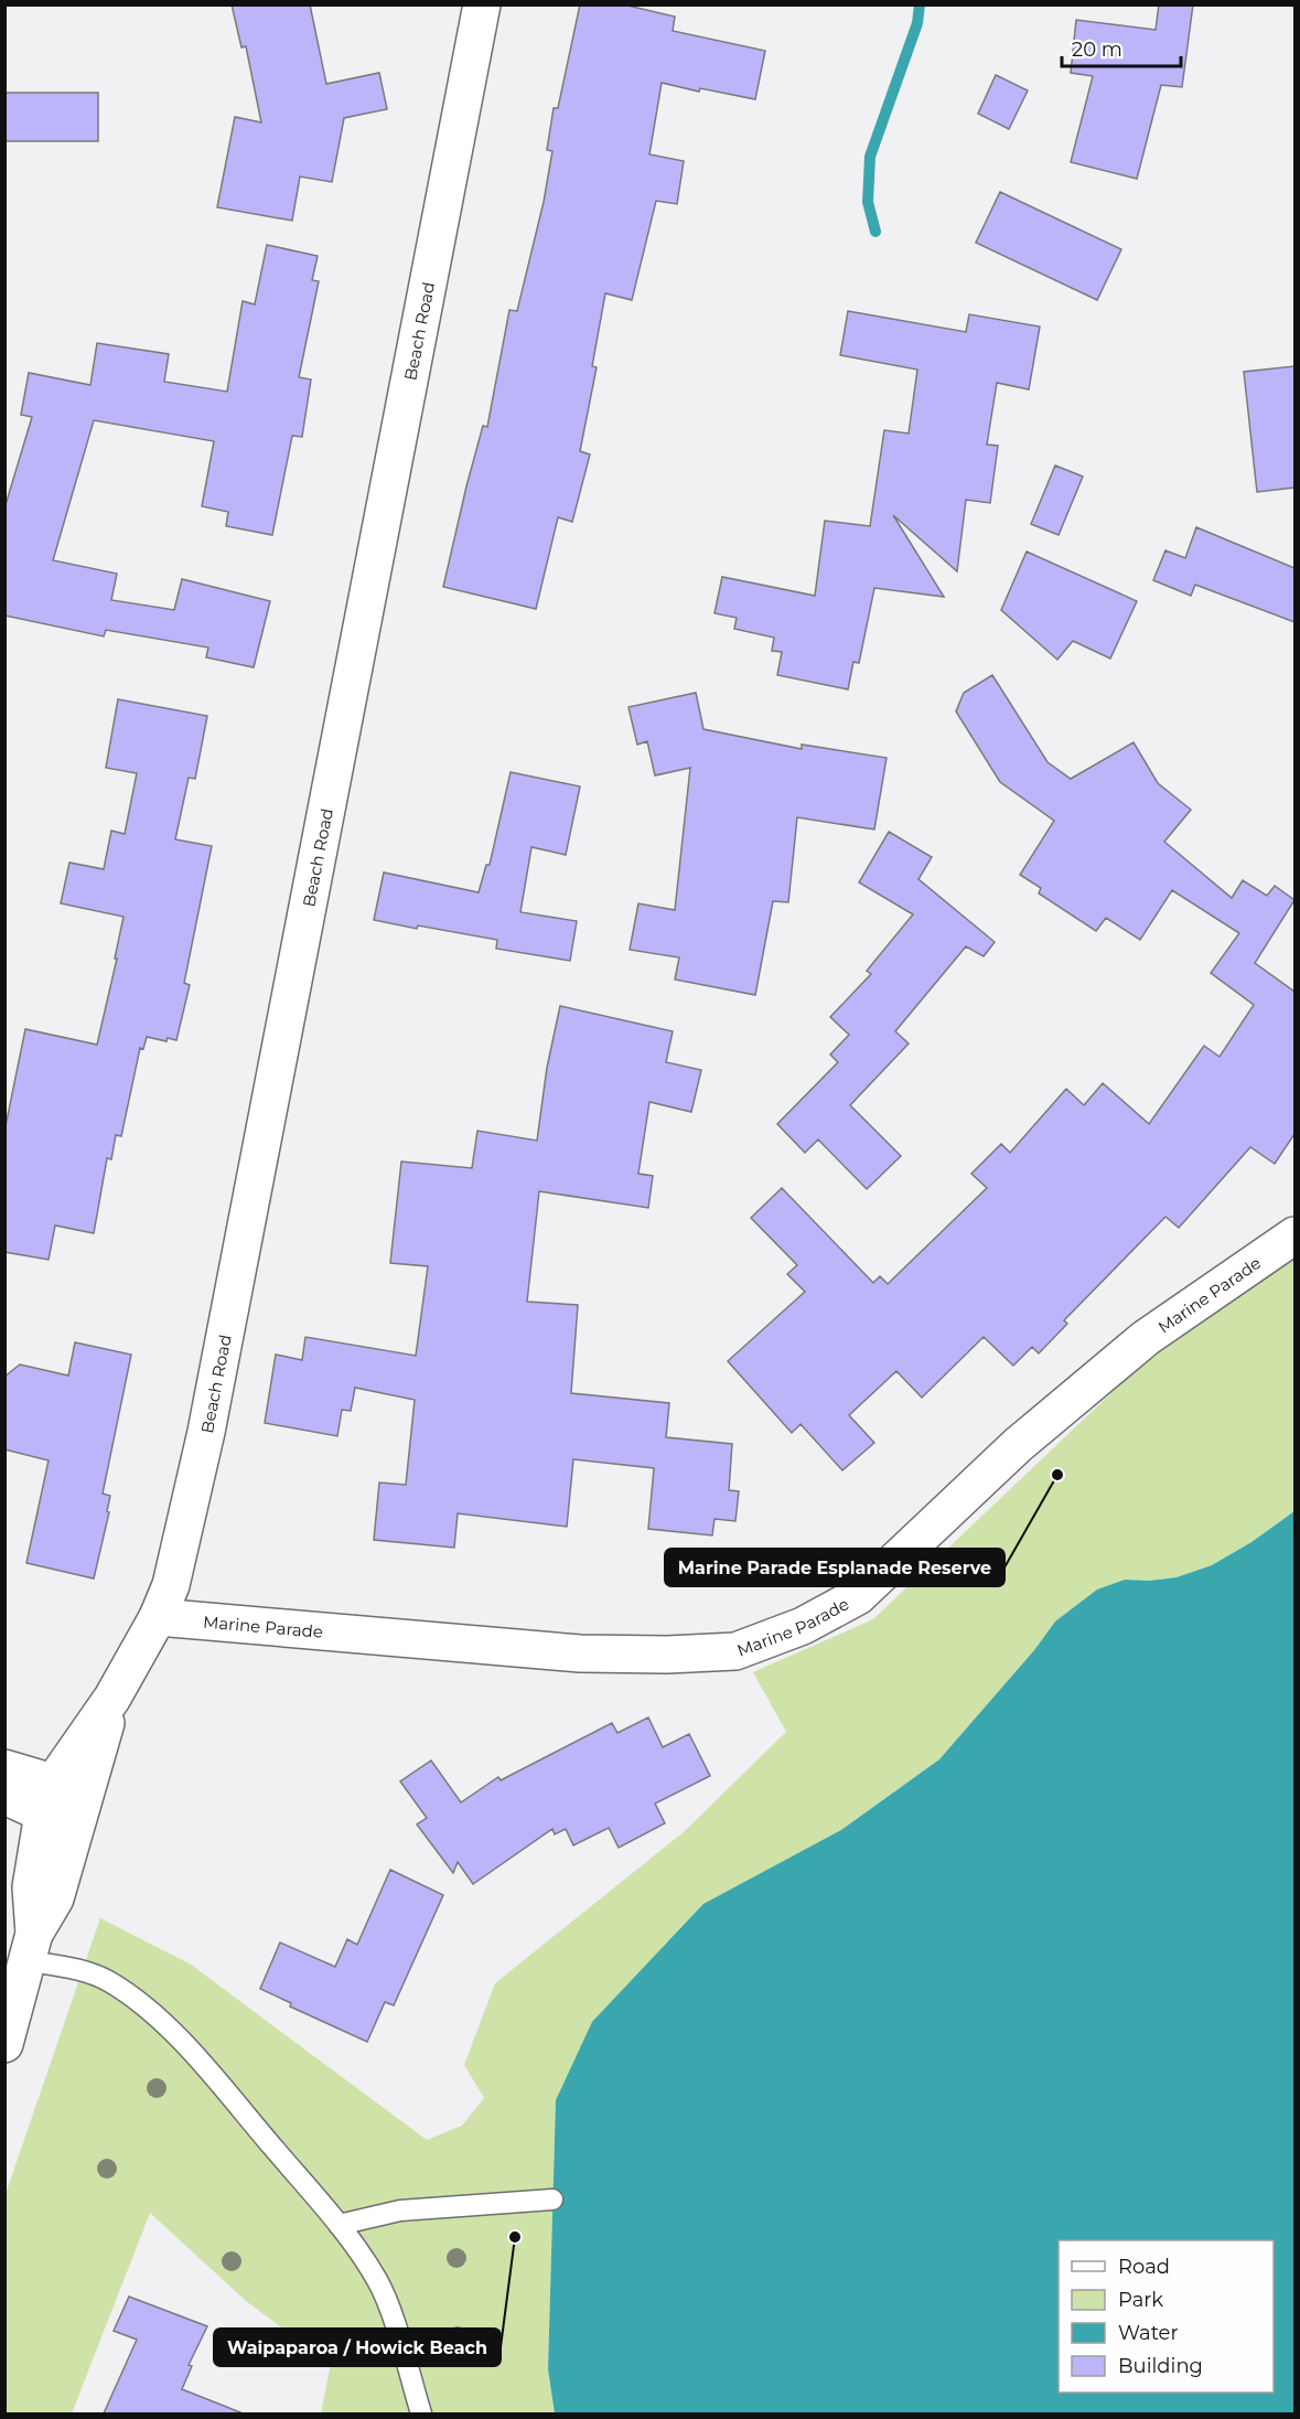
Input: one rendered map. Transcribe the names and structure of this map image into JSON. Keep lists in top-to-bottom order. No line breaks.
{"streets":{"street":["Beach Road","Marine Parade"]},"crossings":[["Beach Road","Marine Parade"]],"places":["Marine Parade Esplanade Reserve","Waipaparoa / Howick Beach"],"legend":["Road","Park","Water","Building"],"scale_bar":"20 m"}
